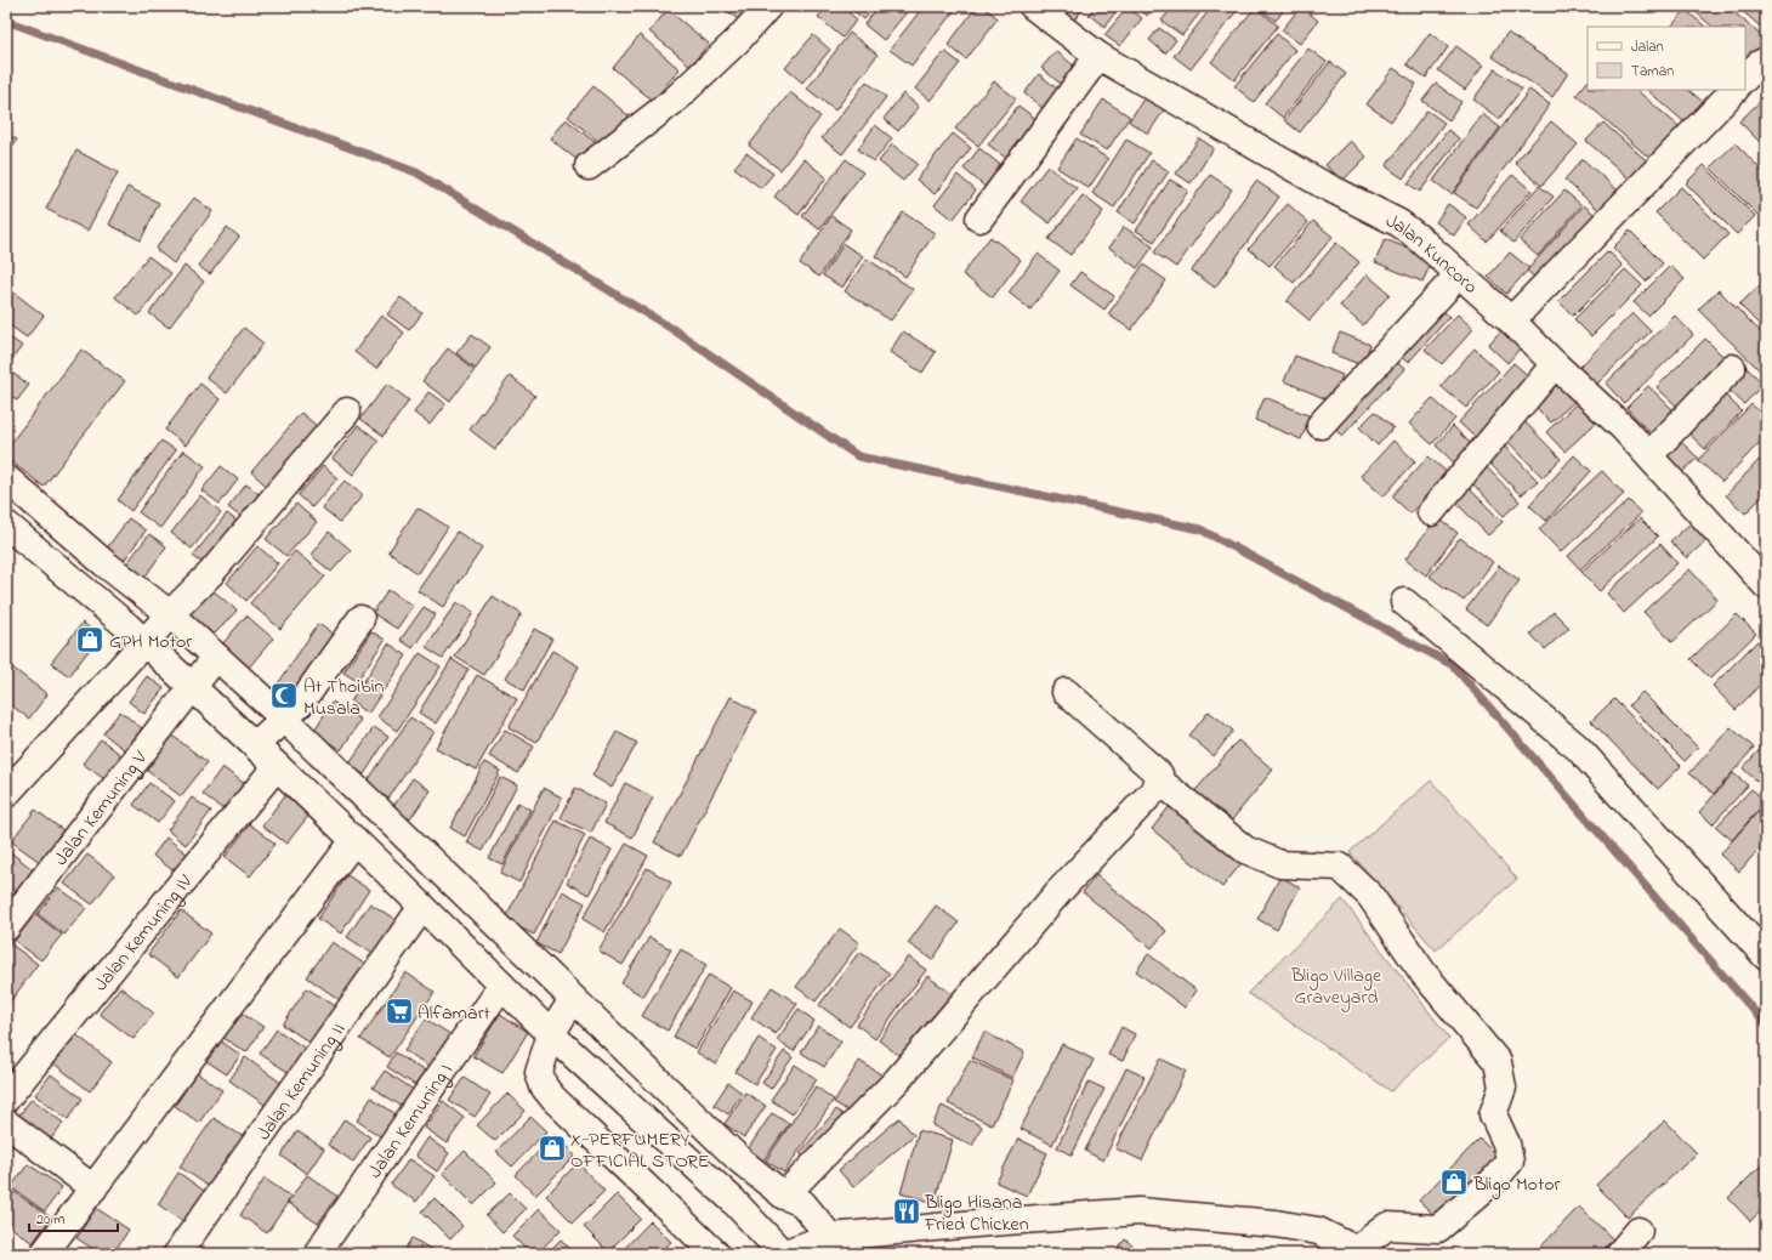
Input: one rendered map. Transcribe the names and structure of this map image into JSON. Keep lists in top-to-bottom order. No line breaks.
{"streets":{"street":["Jalan Kuncoro","Jalan Kemuning V","Jalan Kemuning IV","Jalan Kemuning II","Jalan Kemuning I"]},"parks":["Bligo Village Graveyard"],"places":{"shop":["GPH Motor","X-PERFUMERY OFFICIAL STORE","Bligo Motor"],"mosque":["At Thoibin Musala"],"supermarket":["Alfamart"],"restaurant":["Bligo Hisana Fried Chicken"]},"legend":["Jalan","Taman"],"scale_bar":"20 m"}
